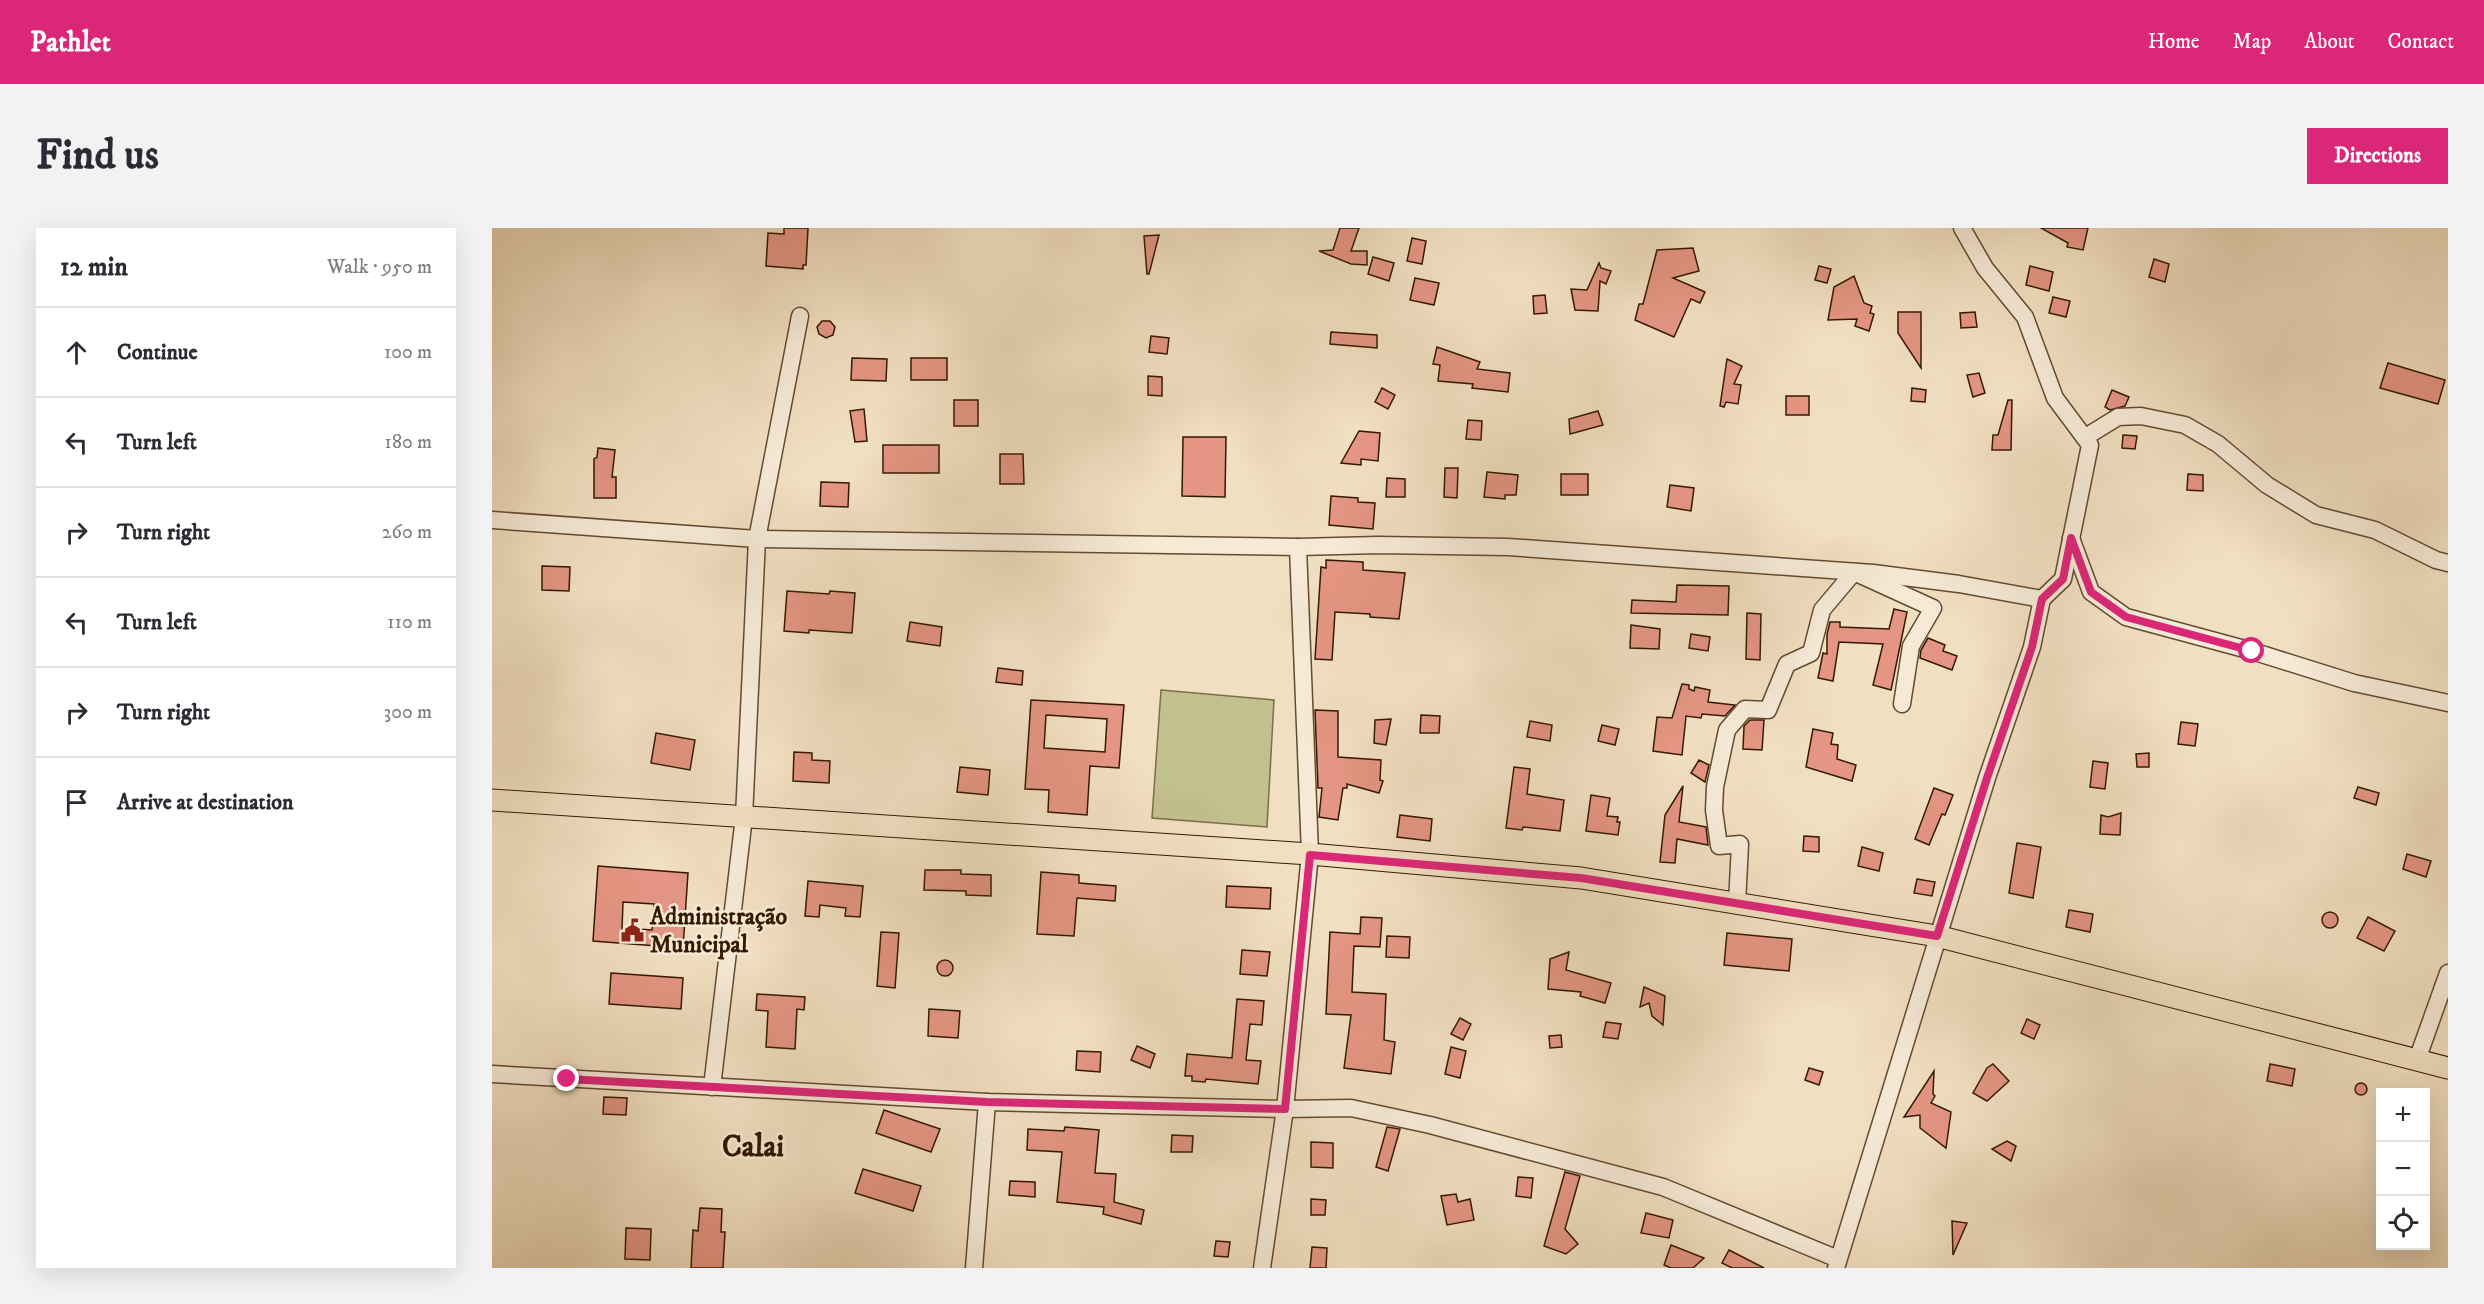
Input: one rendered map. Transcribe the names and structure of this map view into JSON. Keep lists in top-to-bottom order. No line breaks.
{"districts":["Calai"],"places":{"public building":["Administração Municipal"]},"page":{"header":"Pathlet","nav":["Home","Map","About","Contact"],"buttons":"Directions","title":"Find us","heading":["12 min","Walk · 950 m"],"list":[["Continue","100 m"],["Turn left","180 m"],["Turn right","260 m"],["Turn left","110 m"],["Turn right","300 m"],"Arrive at destination"],"map_buttons":["+","−"]}}
